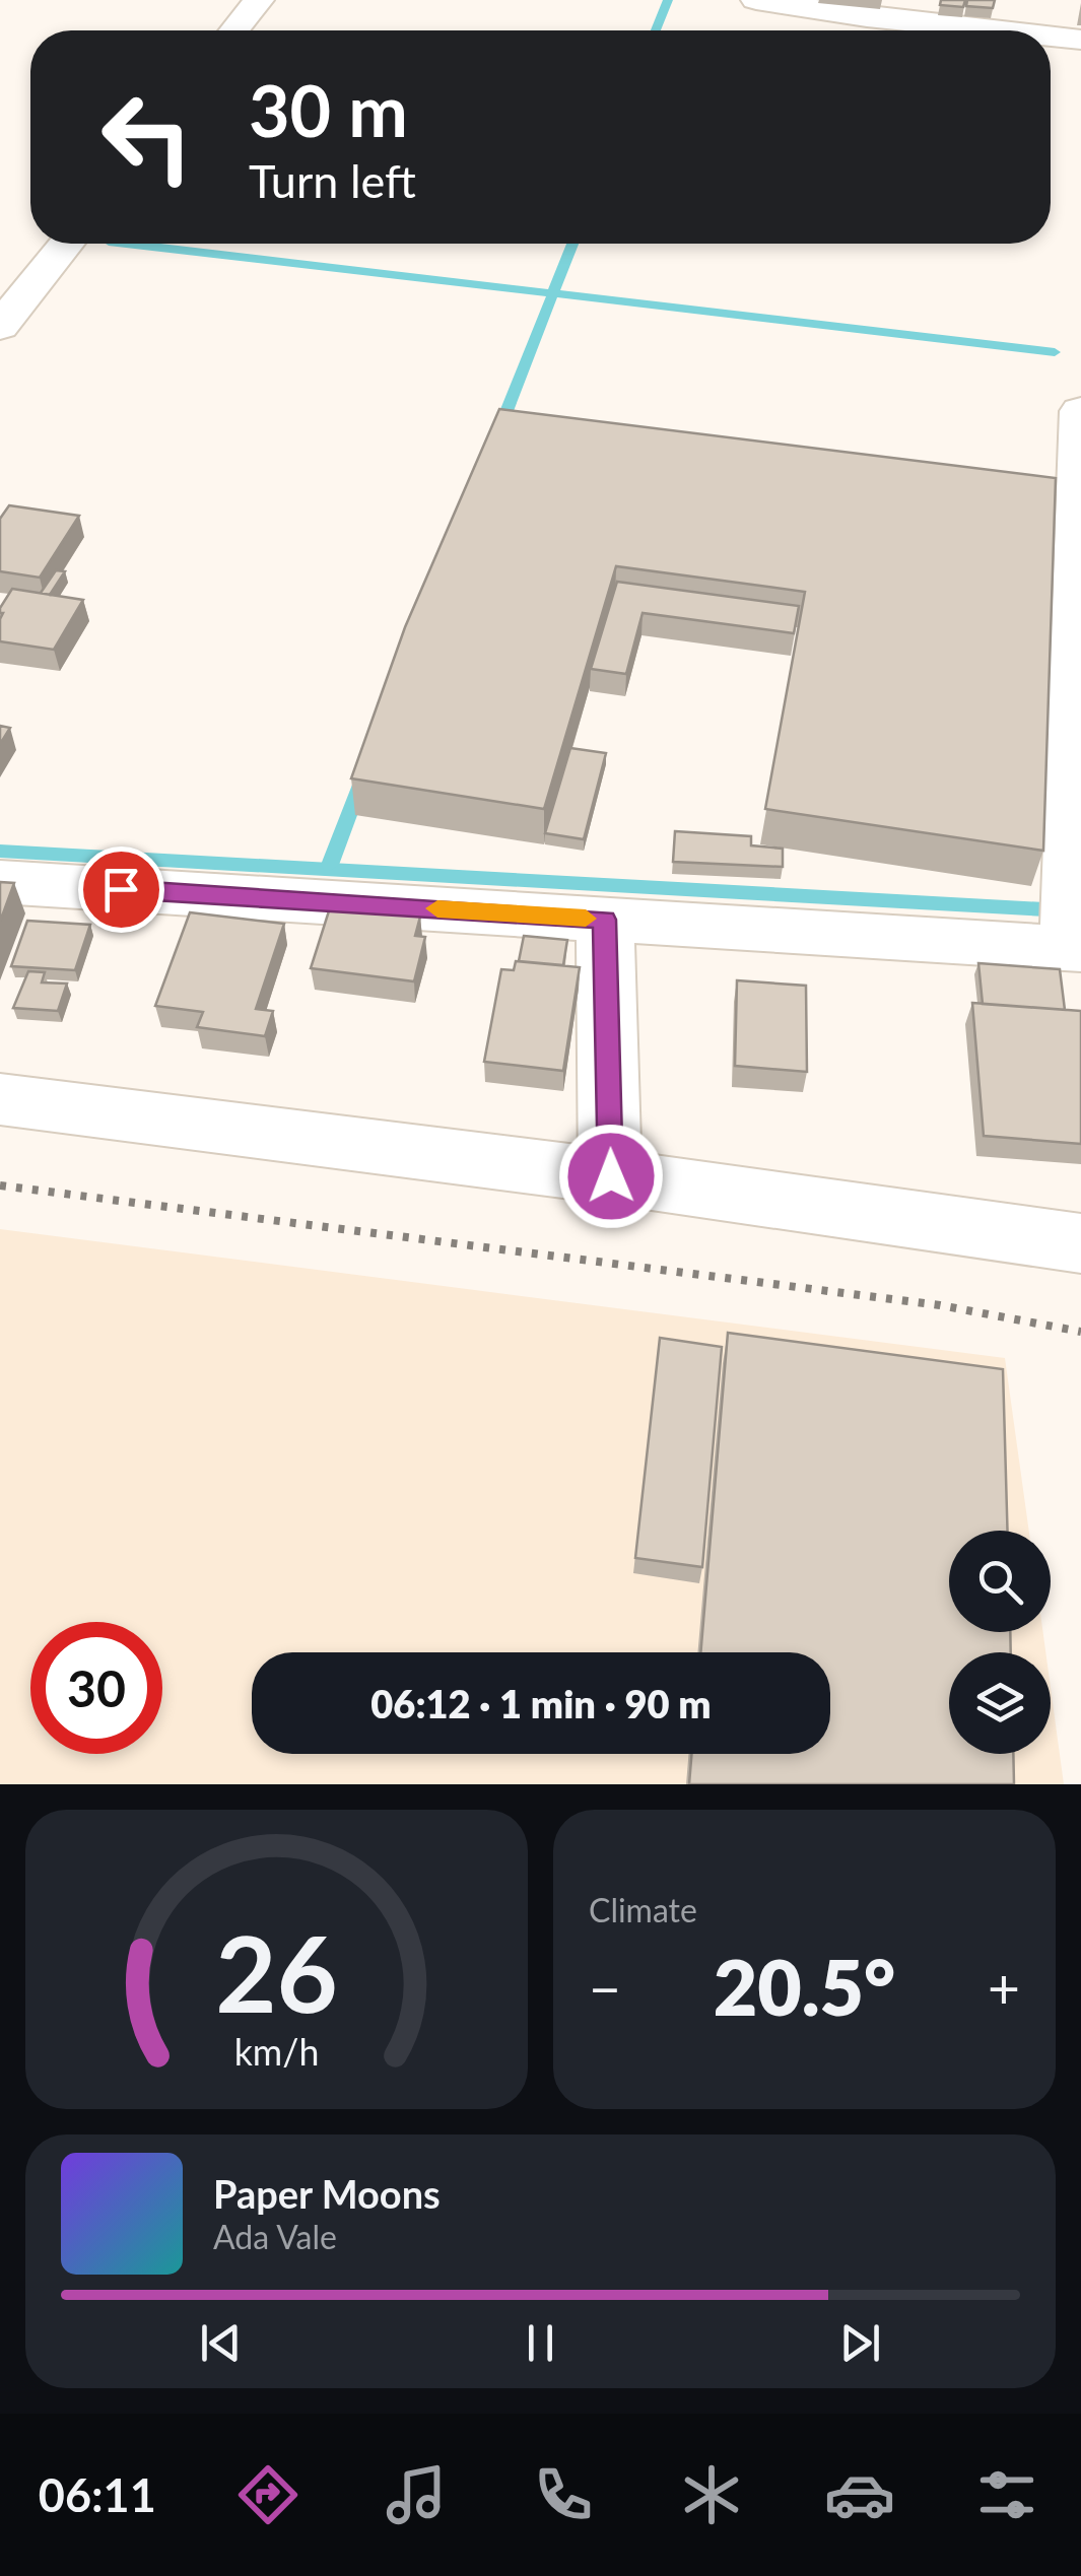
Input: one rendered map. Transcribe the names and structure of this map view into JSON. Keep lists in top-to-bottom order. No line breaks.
{"page":{"turn":["30 m","Turn left"],"limit":"30","trip":"06:12 · 1 min · 90 m","tile":"Climate","heat":["−","20.5°","+"],"song":["Paper Moons","Ada Vale"],"tabs":"06:11","gauge":["26","km/h"]}}
